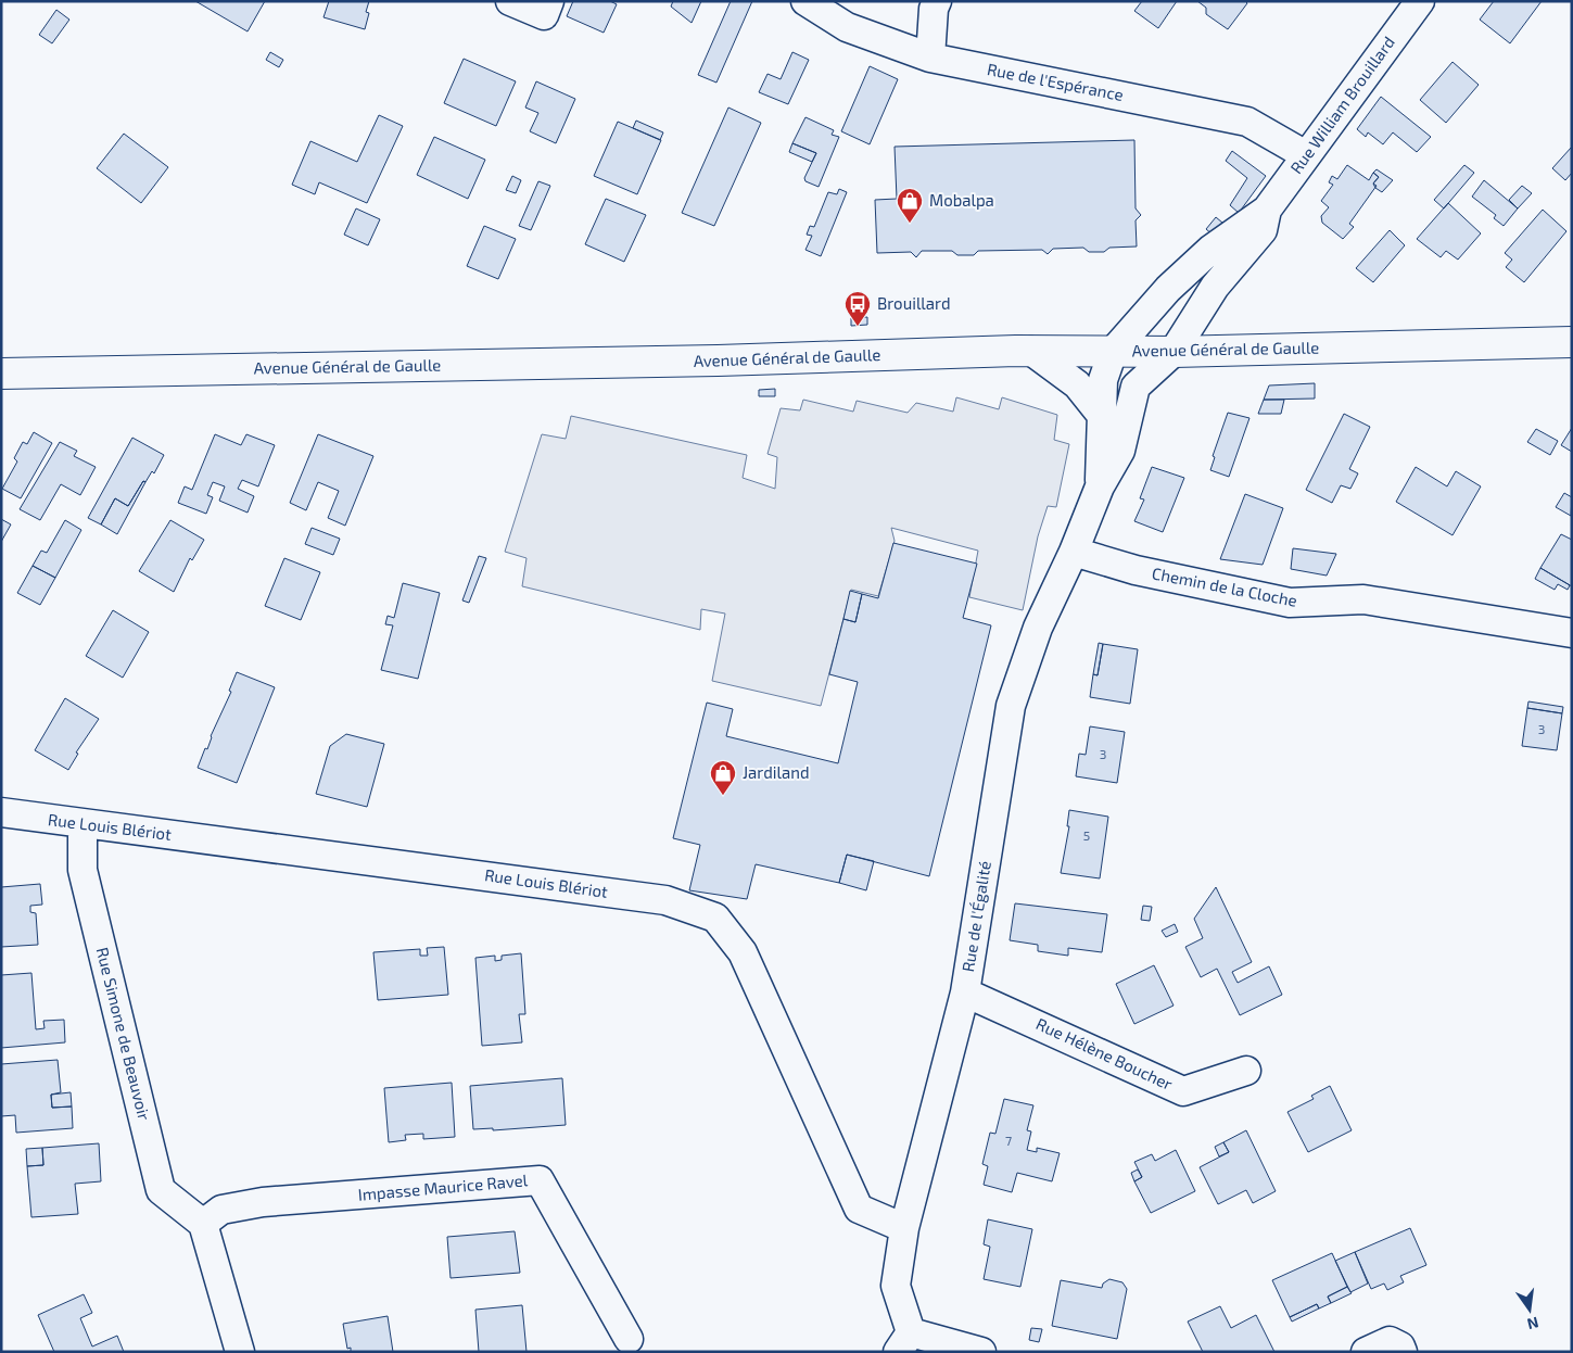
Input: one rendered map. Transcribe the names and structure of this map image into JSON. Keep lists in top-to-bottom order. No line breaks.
{"streets":{"main road":["Avenue Général de Gaulle"],"street":["Rue de l'Espérance","Rue William Brouillard","Chemin de la Cloche","Rue Louis Blériot","Rue de l'Égalité","Rue Simone de Beauvoir","Rue Hélène Boucher","Impasse Maurice Ravel"]},"crossings":[["Rue de l'Espérance","Rue William Brouillard"],["Rue William Brouillard","Avenue Général de Gaulle"],["Rue William Brouillard","Rue de l'Égalité"],["Avenue Général de Gaulle","Rue de l'Égalité"],["Chemin de la Cloche","Rue de l'Égalité"],["Rue Louis Blériot","Rue de l'Égalité"],["Rue Louis Blériot","Rue Simone de Beauvoir"],["Rue de l'Égalité","Rue Hélène Boucher"],["Rue Simone de Beauvoir","Impasse Maurice Ravel"]],"places":{"shop":["Mobalpa","Jardiland"],"bus stop":["Brouillard"]},"house_numbers":["3","3","5","7"],"north":"bottom"}
